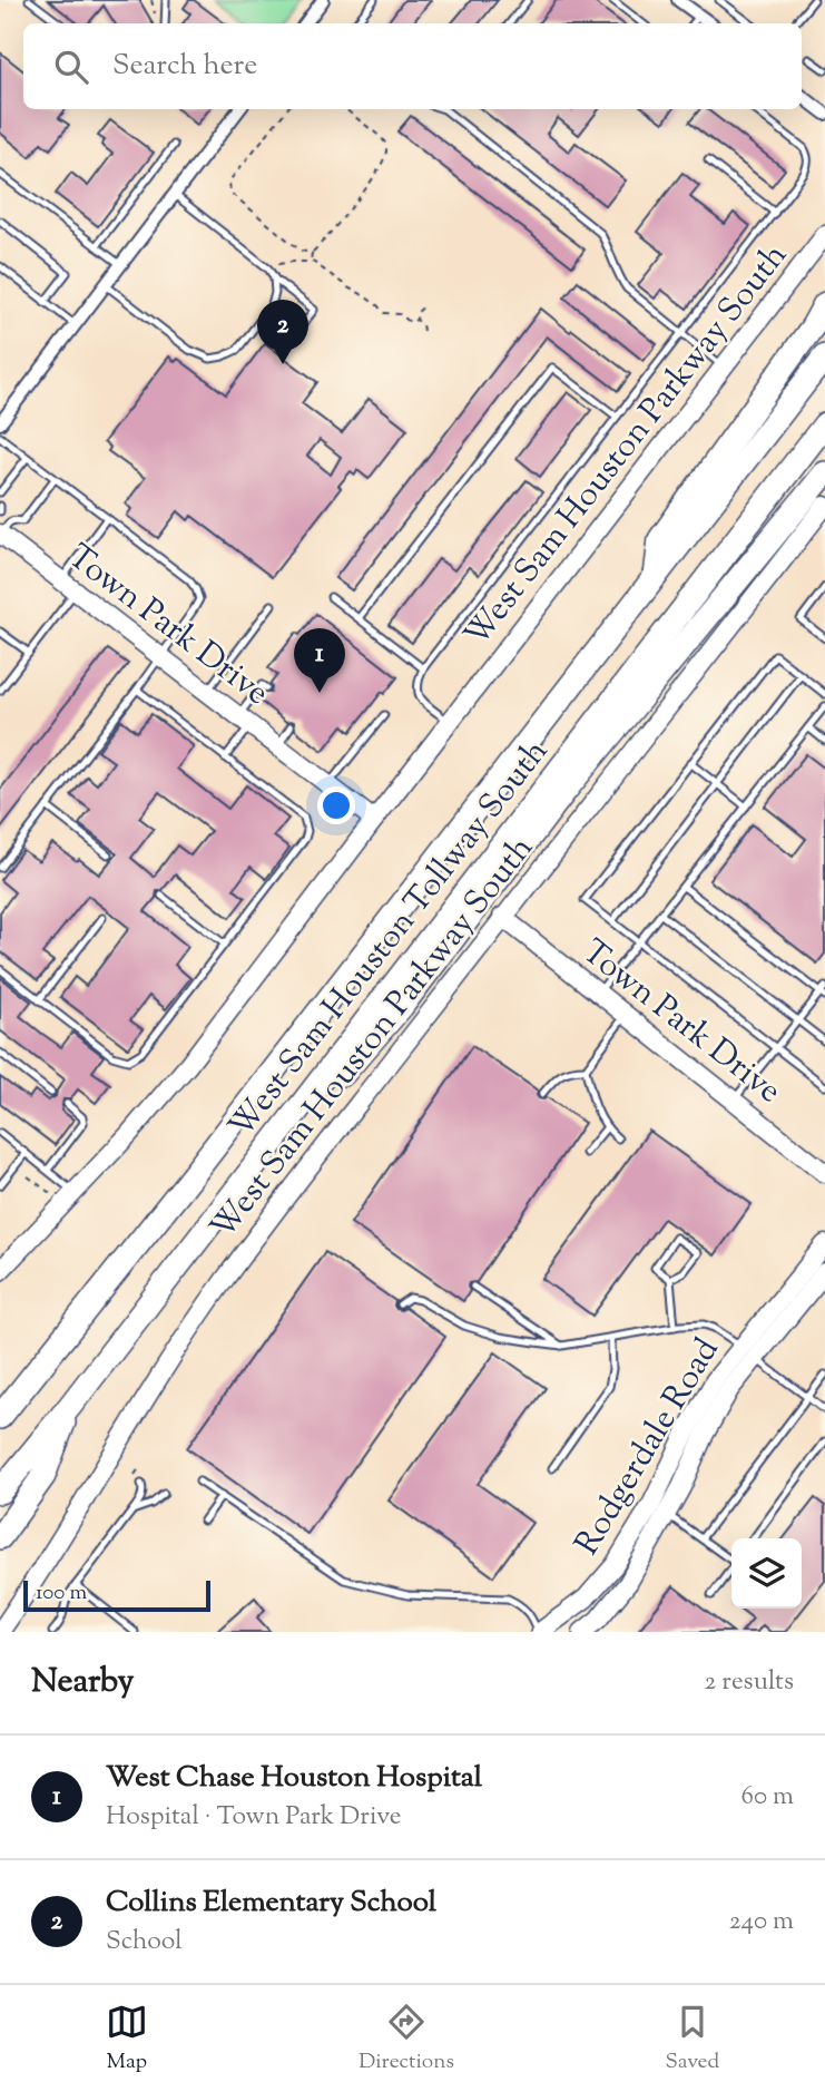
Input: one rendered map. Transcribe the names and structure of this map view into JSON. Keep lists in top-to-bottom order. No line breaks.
{"streets":{"highway":["West Sam Houston Tollway South"],"main road":["West Sam Houston Parkway South","Town Park Drive","Rodgerdale Road"]},"crossings":[["West Sam Houston Parkway South","Town Park Drive"]],"scale_bar":"100 m","page":{"search":"Search here","pins":["2","1"],"scale":"100 m","heading":["Nearby","2 results"],"list":[{"mark":"1","name":"West Chase Houston Hospital","note":"Hospital · Town Park Drive","value":"60 m"},{"mark":"2","name":"Collins Elementary School","note":"School","value":"240 m"}],"nav":["Map","Directions","Saved"]}}
